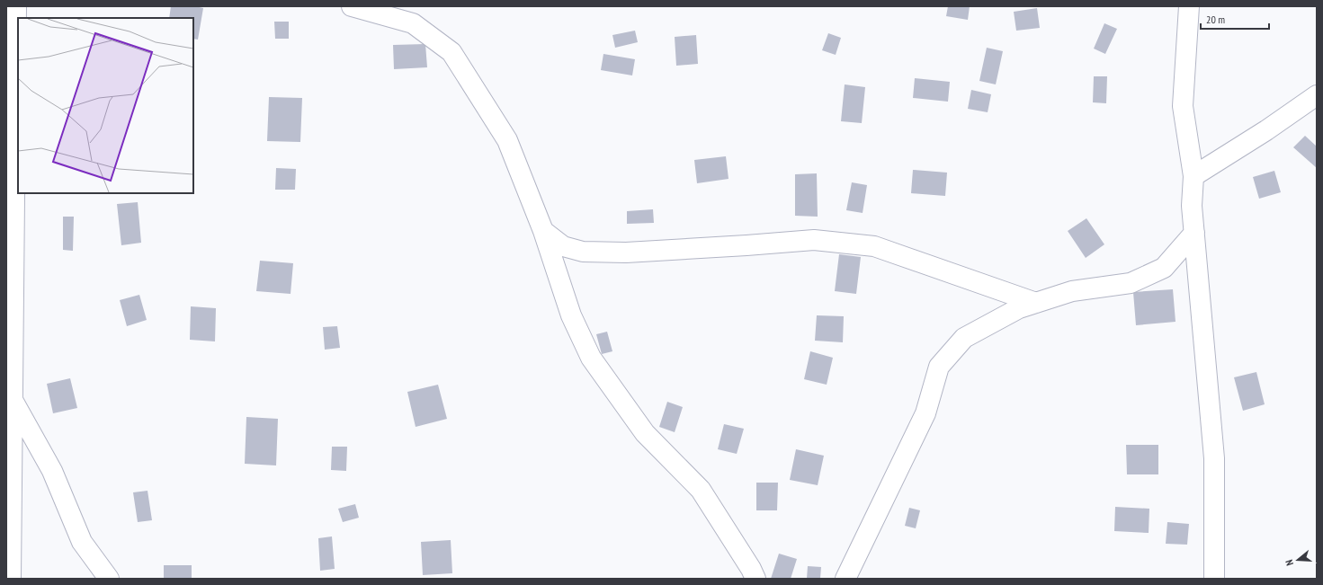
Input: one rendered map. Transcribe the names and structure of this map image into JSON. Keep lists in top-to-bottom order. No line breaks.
{"scale_bar":"20 m","north":"left"}
